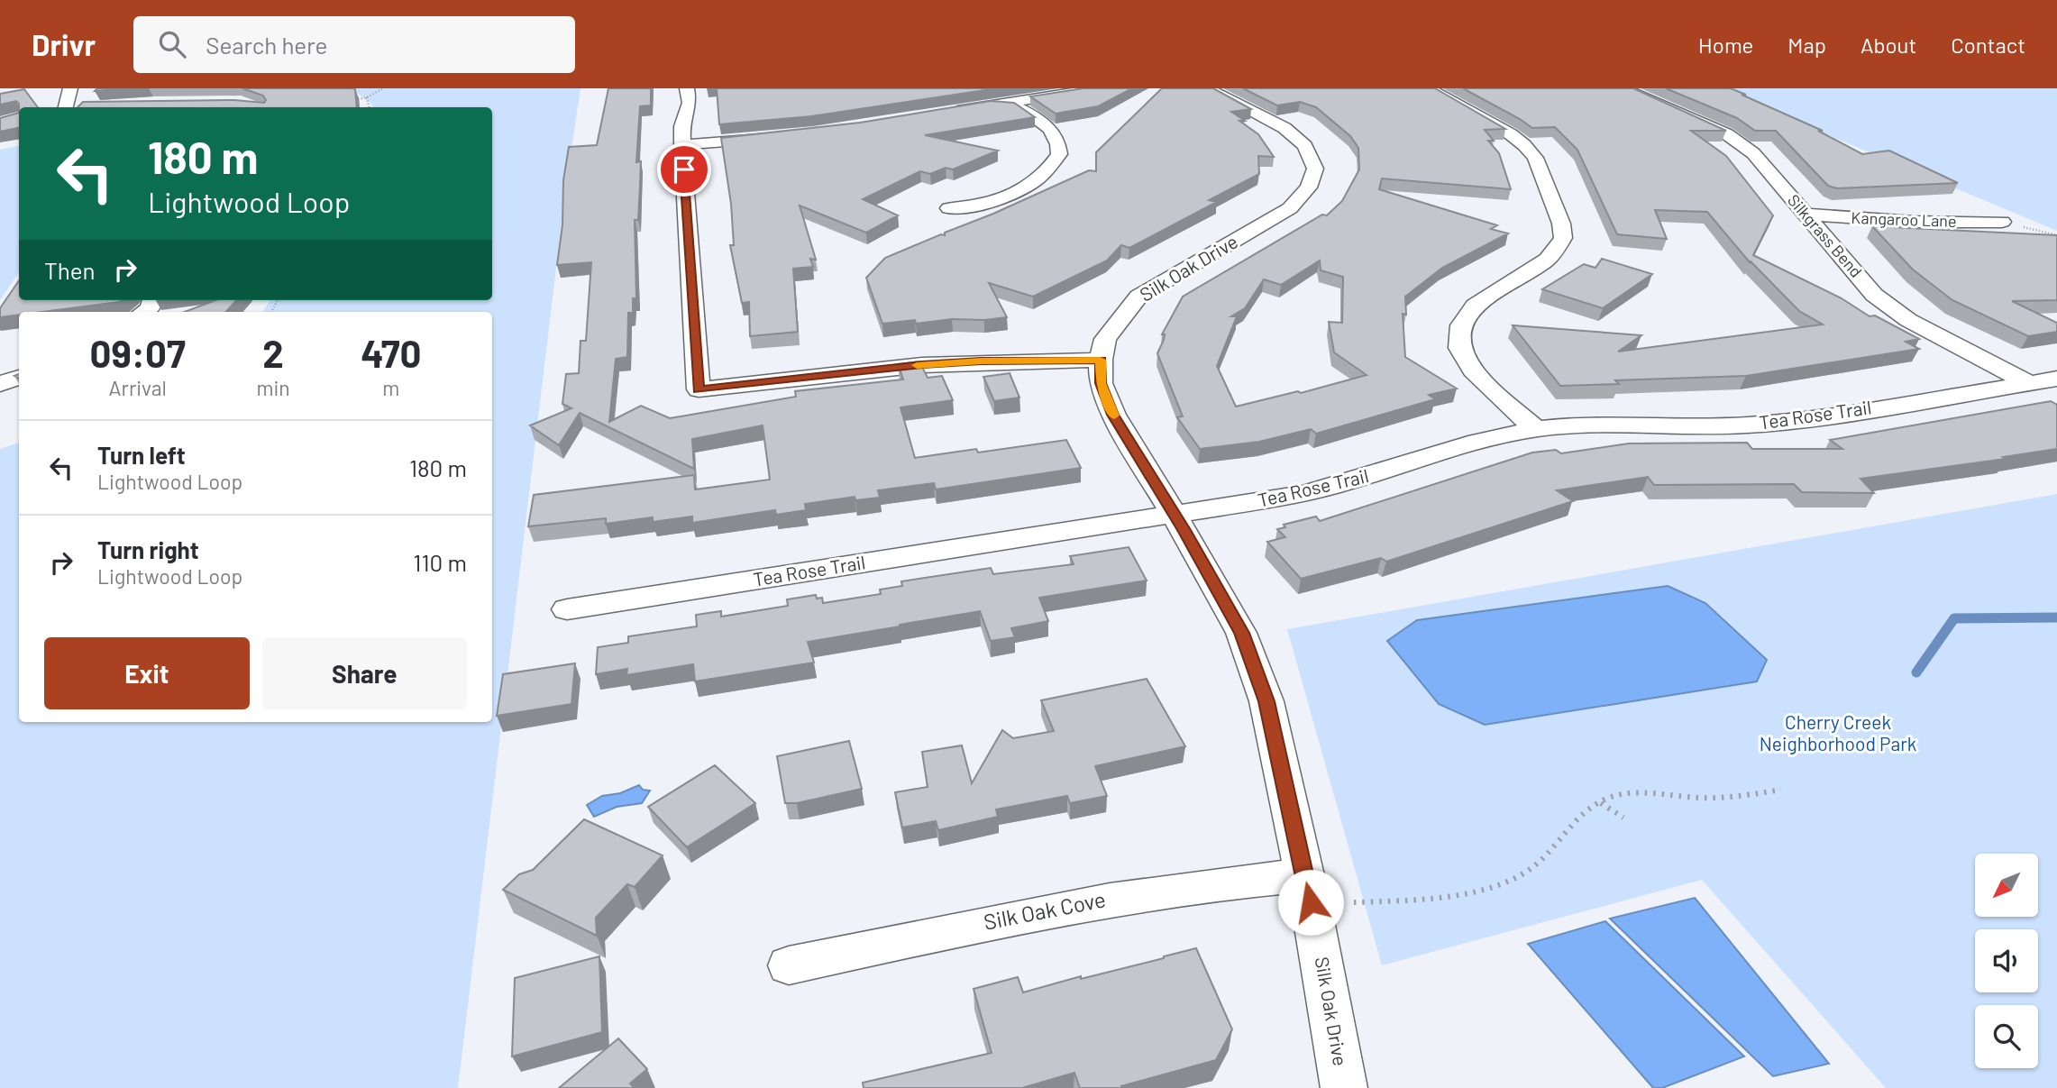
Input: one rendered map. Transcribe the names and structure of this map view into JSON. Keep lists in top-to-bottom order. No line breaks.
{"streets":{"street":["Kangaroo Lane","Silkgrass Bend","Silk Oak Drive","Tea Rose Trail","Silk Oak Cove"]},"crossings":[["Kangaroo Lane","Silkgrass Bend"],["Silkgrass Bend","Tea Rose Trail"],["Silk Oak Drive","Tea Rose Trail"],["Silk Oak Drive","Silk Oak Cove"]],"parks":["Cherry Creek Neighborhood Park"],"north":"bottom left","page":{"header":"Drivr","search":"Search here","nav":["Home","Map","About","Contact"],"turn":["180 m","Lightwood Loop"],"then":"Then","eta":["09:07","Arrival","2","min","470","m"],"list":[{"name":"Turn left","note":"Lightwood Loop","value":"180 m"},{"name":"Turn right","note":"Lightwood Loop","value":"110 m"}],"buttons":["Exit","Share"]}}
